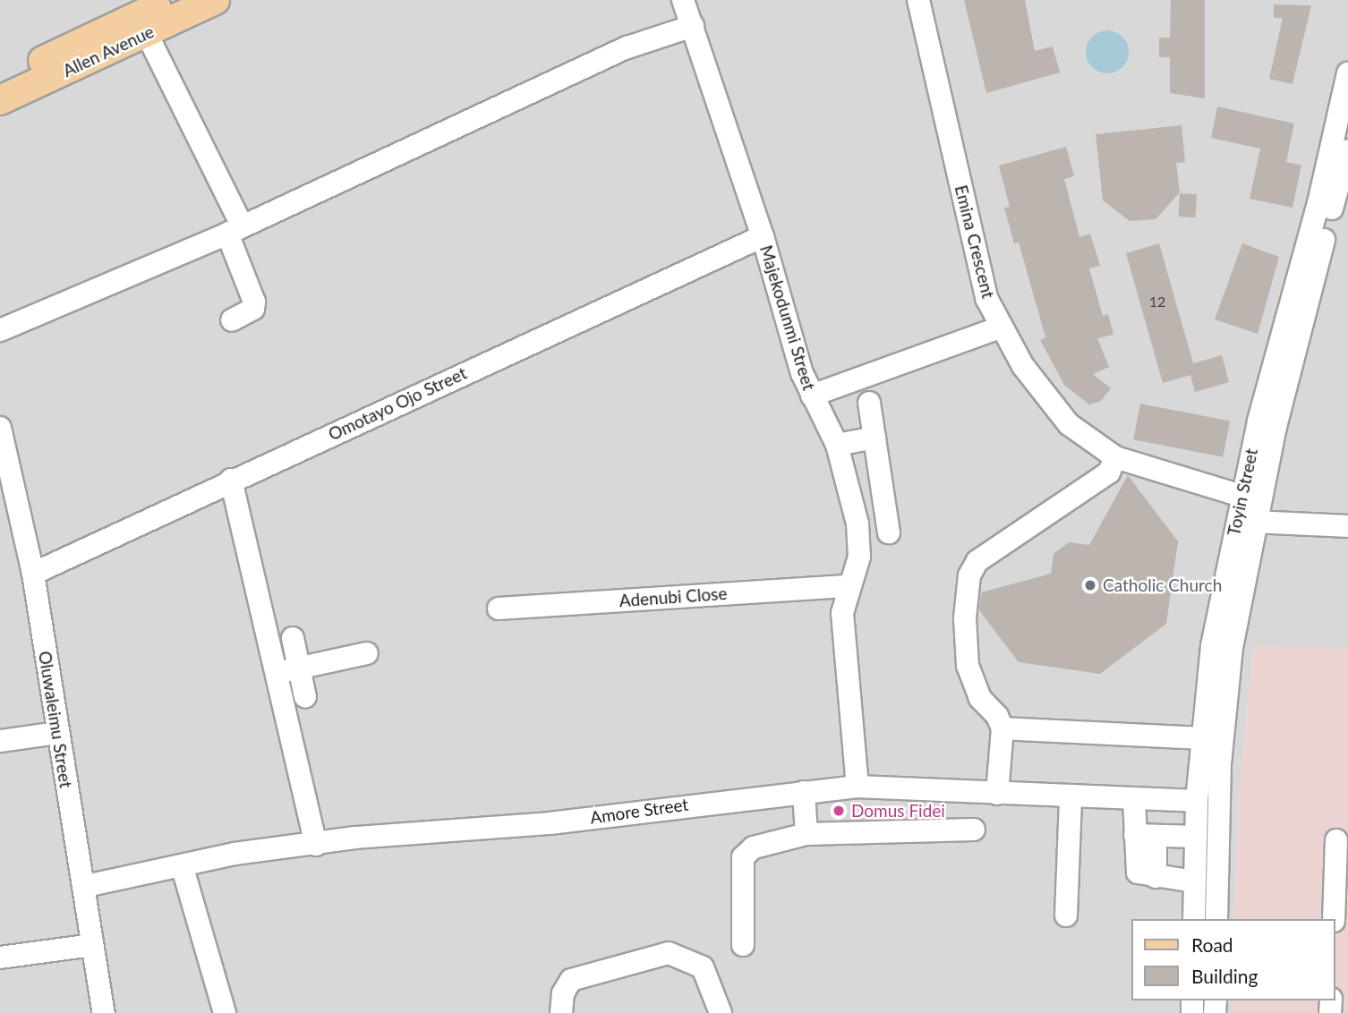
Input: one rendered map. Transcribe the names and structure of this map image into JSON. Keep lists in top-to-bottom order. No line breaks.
{"streets":{"main road":["Allen Avenue"],"street":["Emina Crescent","Majekodunmi Street","Omotayo Ojo Street","Toyin Street","Adenubi Close","Oluwaleimu Street","Amore Street"]},"crossings":[["Emina Crescent","Toyin Street"],["Majekodunmi Street","Omotayo Ojo Street"],["Majekodunmi Street","Adenubi Close"],["Majekodunmi Street","Amore Street"],["Omotayo Ojo Street","Oluwaleimu Street"],["Toyin Street","Amore Street"],["Oluwaleimu Street","Amore Street"]],"places":["Catholic Church","Domus Fidei"],"house_numbers":["12"],"legend":["Road","Building"]}
